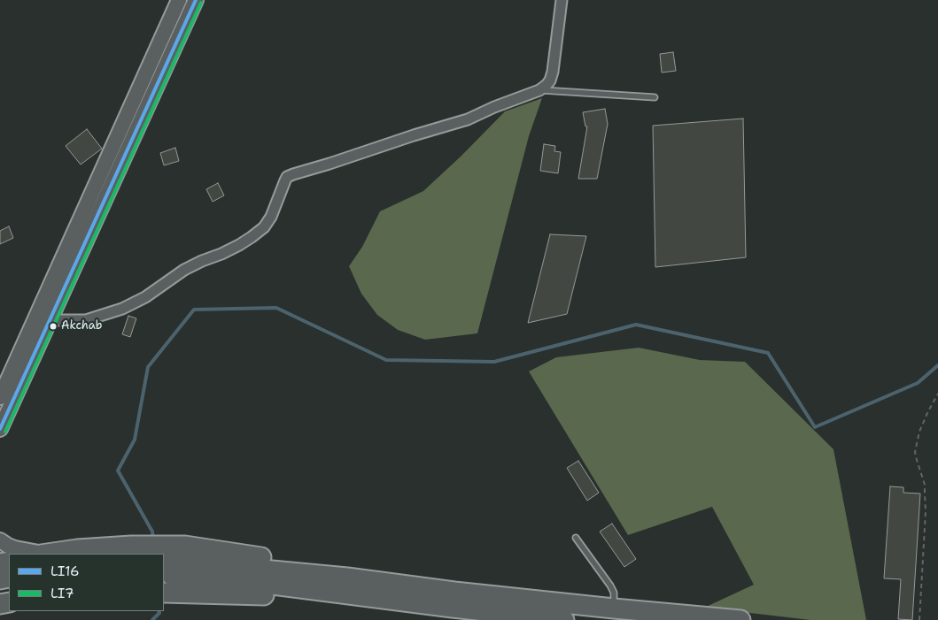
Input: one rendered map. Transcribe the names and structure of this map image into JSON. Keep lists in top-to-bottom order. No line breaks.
{"places":["Akchab"],"lines":["transit line LI16","transit line LI7"],"legend":["LI16","LI7"]}
